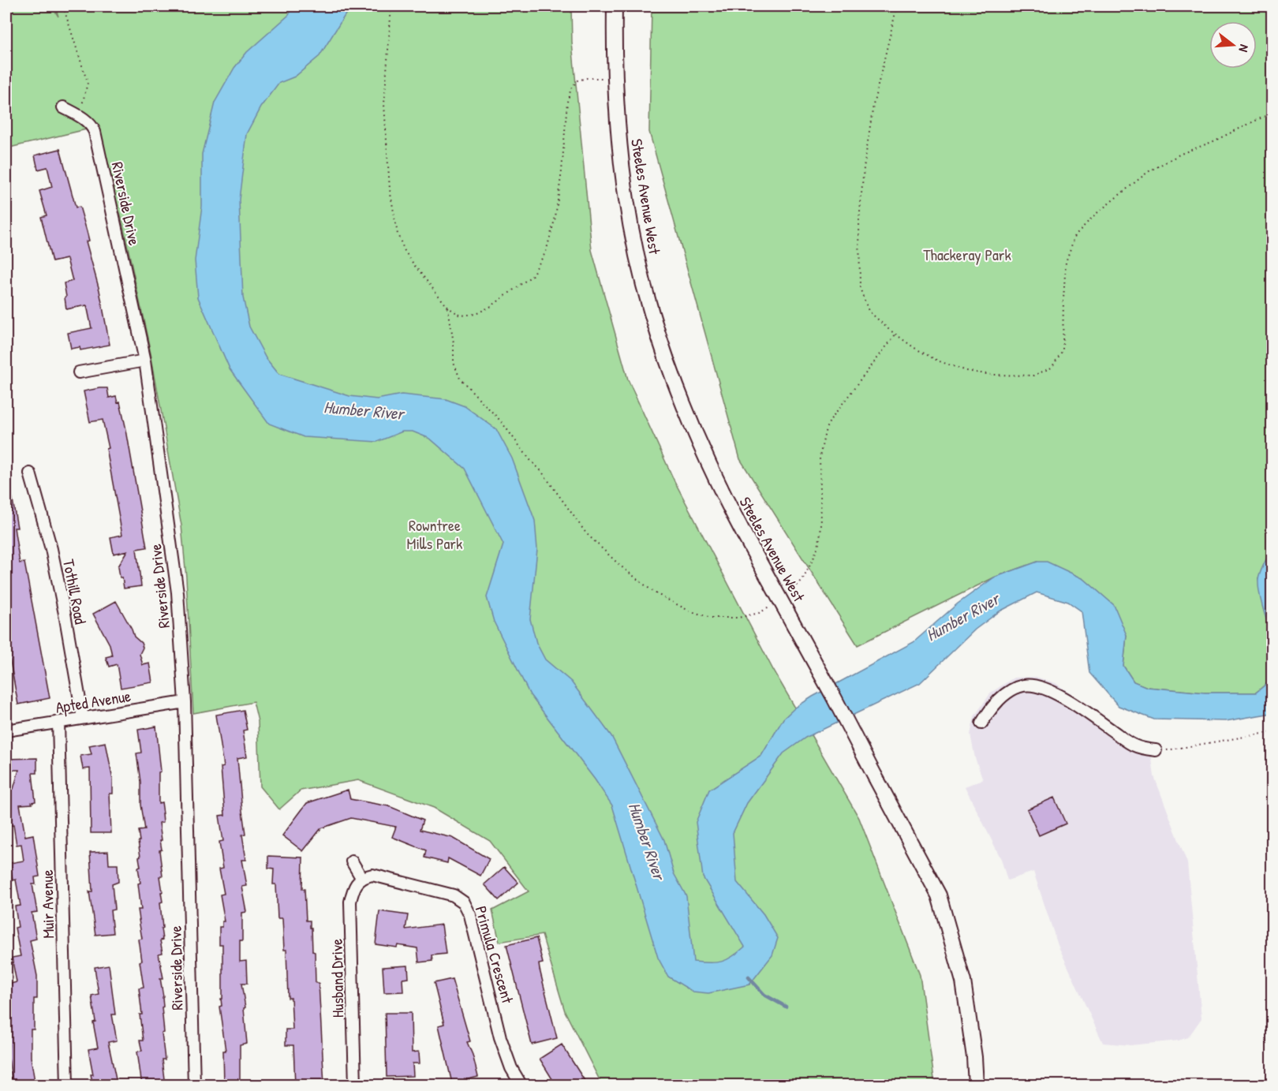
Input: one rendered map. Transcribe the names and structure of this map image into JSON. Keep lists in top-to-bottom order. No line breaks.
{"streets":{"main road":["Steeles Avenue West"],"street":["Riverside Drive","Tothill Road","Apted Avenue","Muir Avenue","Primula Crescent","Husband Drive"]},"crossings":[["Riverside Drive","Apted Avenue"],["Tothill Road","Apted Avenue"],["Apted Avenue","Muir Avenue"],["Primula Crescent","Husband Drive"]],"water":["Humber River"],"parks":["Thackeray Park","Rowntree Mills Park"],"north":"right"}
